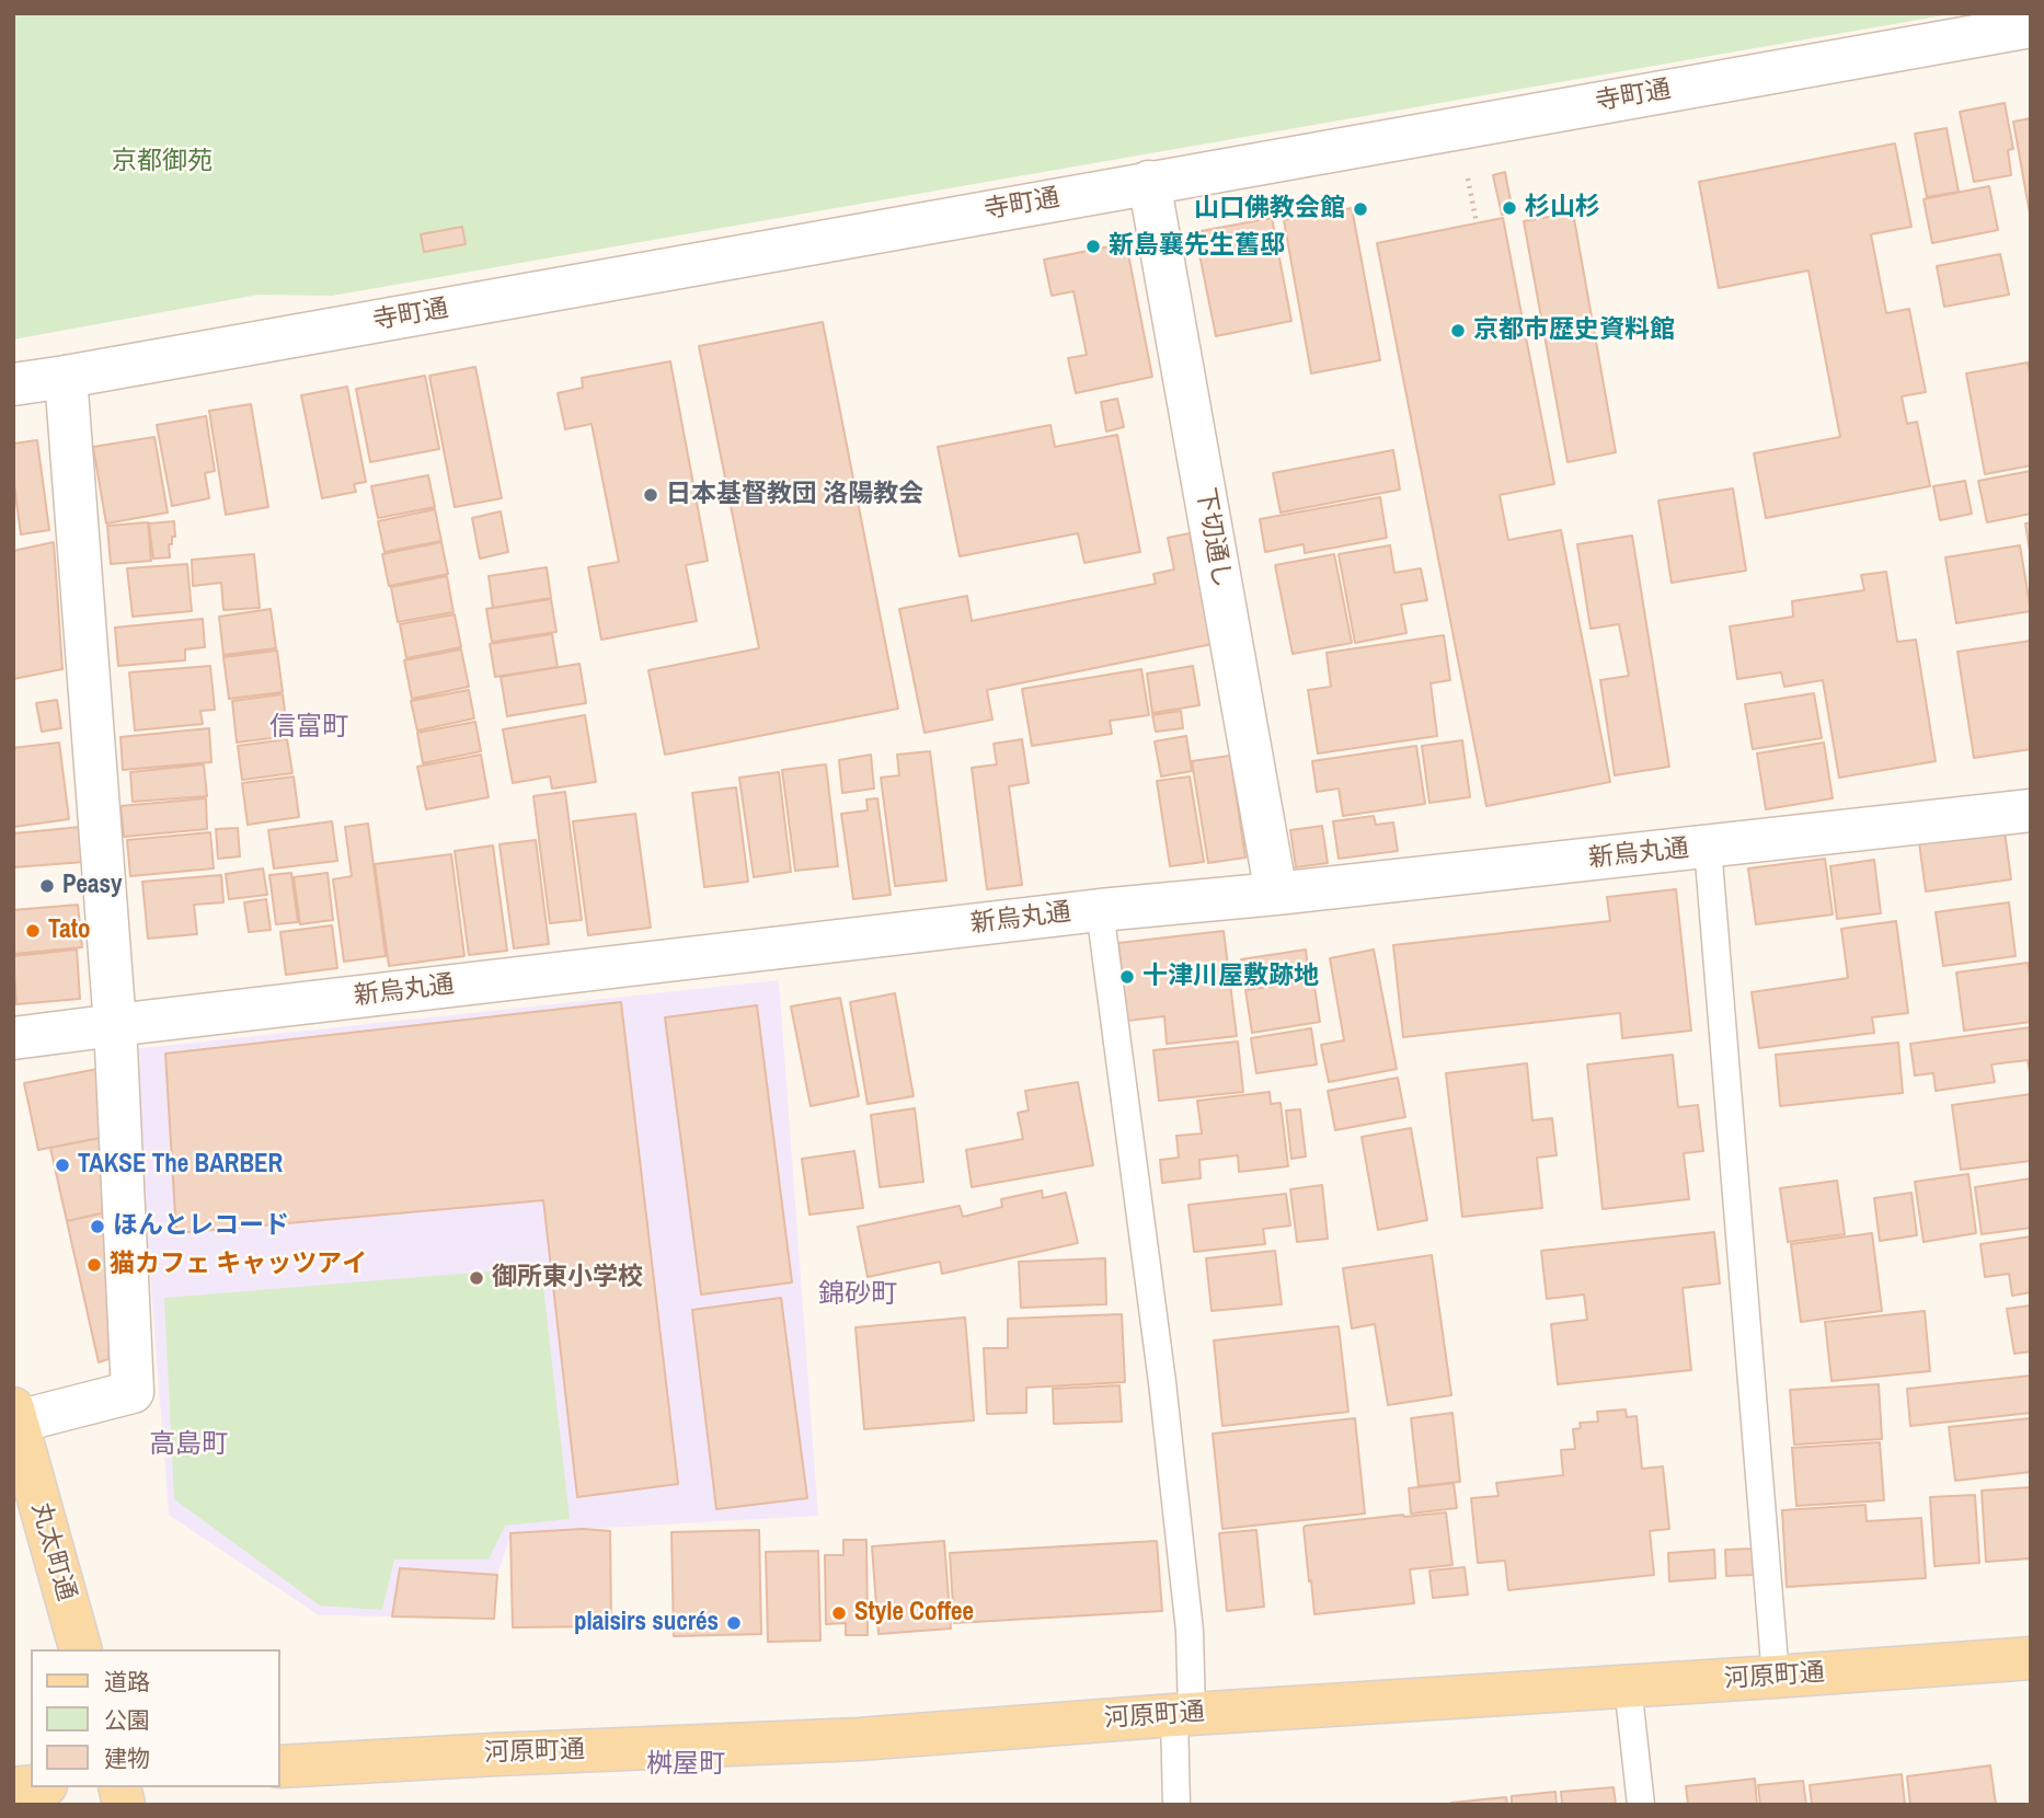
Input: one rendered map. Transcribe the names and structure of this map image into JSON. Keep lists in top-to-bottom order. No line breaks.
{"streets":{"main road":["丸太町通","河原町通"],"street":["寺町通","下切通し","新烏丸通"]},"crossings":[["寺町通","下切通し"],["下切通し","新烏丸通"]],"districts":["信富町","錦砂町","高島町","桝屋町"],"parks":["京都御苑"],"places":["杉山杉","山口佛教会館","新島襄先生舊邸","京都市歴史資料館","日本基督教団 洛陽教会","Peasy","Tato","十津川屋敷跡地","TAKSE The BARBER","ほんとレコード","猫カフェ キャッツアイ","御所東小学校","Style Coffee","plaisirs sucrés"],"legend":["道路","公園","建物"]}
